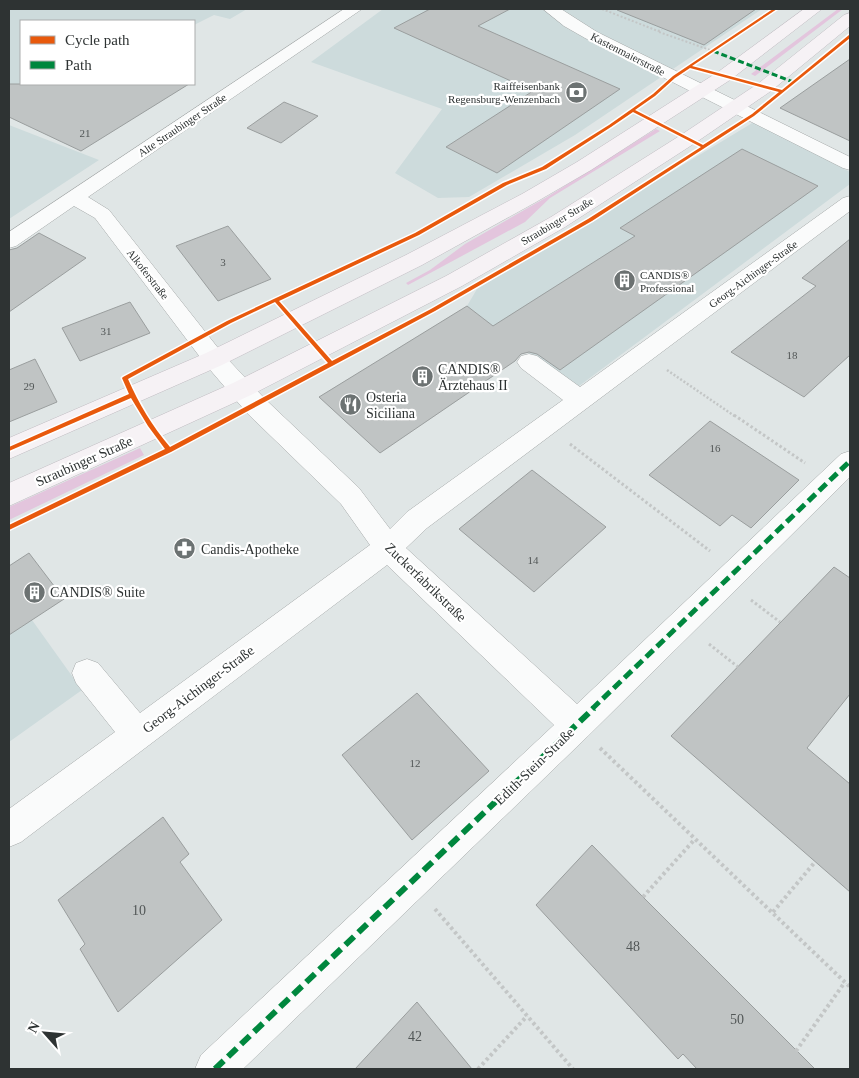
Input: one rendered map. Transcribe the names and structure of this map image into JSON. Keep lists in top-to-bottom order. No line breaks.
{"streets":{"main road":["Straubinger Straße"],"street":["Kastenmaierstraße","Alte Straubinger Straße","Alkoferstraße","Georg-Aichinger-Straße","Zuckerfabrikstraße","Edith-Stein-Straße"]},"crossings":[["Kastenmaierstraße","Straubinger Straße"],["Alte Straubinger Straße","Alkoferstraße"],["Straubinger Straße","Zuckerfabrikstraße"],["Georg-Aichinger-Straße","Zuckerfabrikstraße"],["Zuckerfabrikstraße","Edith-Stein-Straße"]],"places":{"bank":["Raiffeisenbank Regensburg-Wenzenbach"],"building":["CANDIS® Professional","CANDIS® Ärztehaus II","CANDIS® Suite"],"restaurant":["Osteria Siciliana"],"pharmacy":["Candis-Apotheke"]},"house_numbers":["21","3","31","18","29","16","14","12","10","48","50","42"],"legend":["Cycle path","Path"],"north":"top left"}
